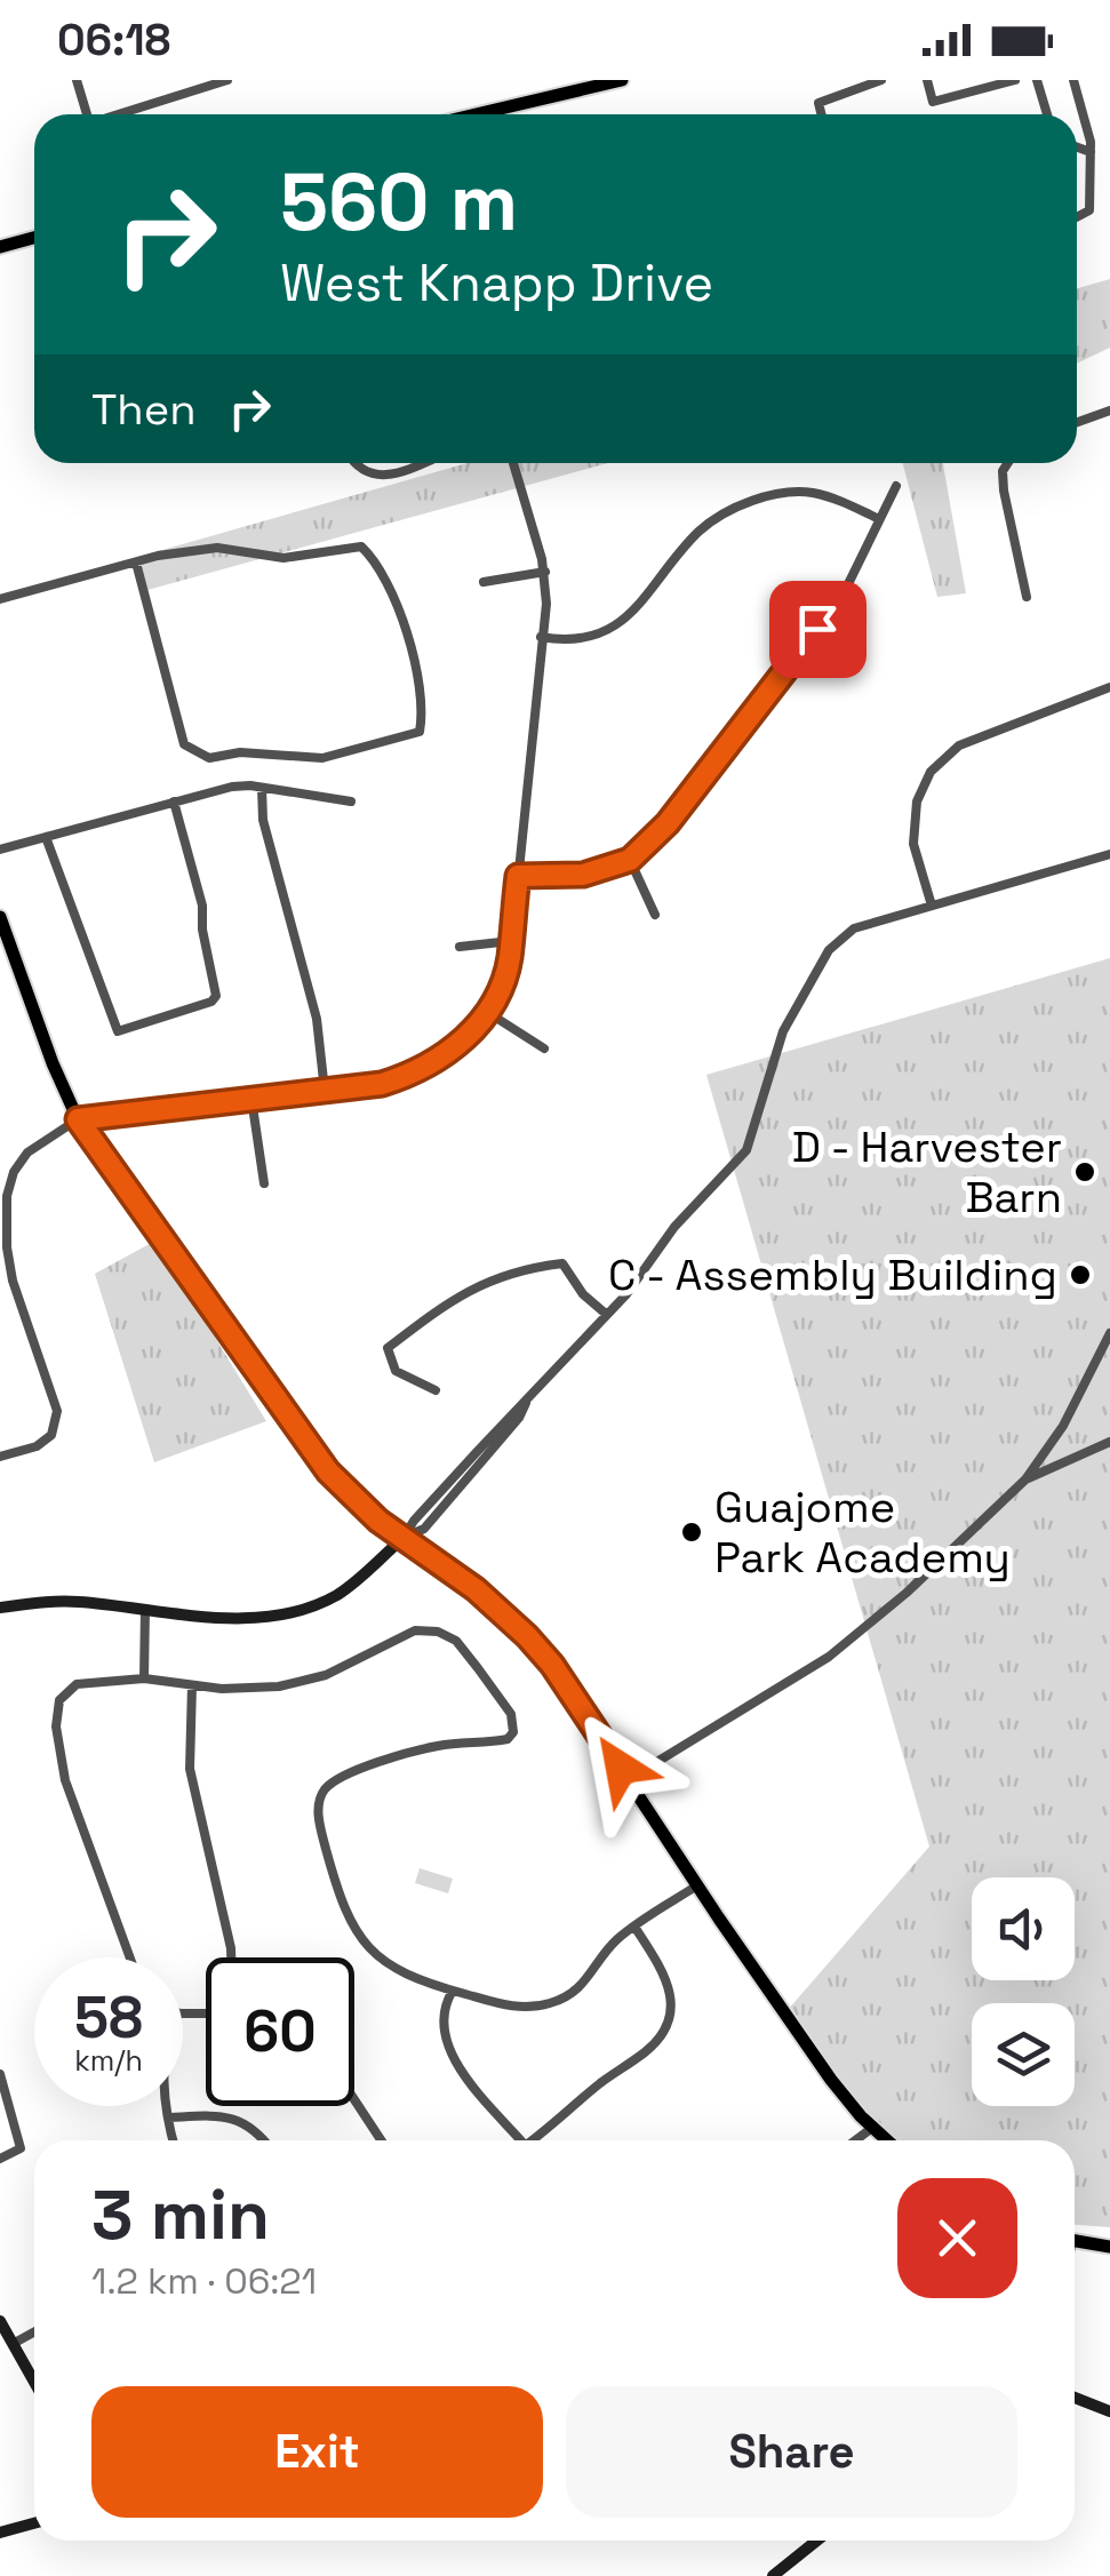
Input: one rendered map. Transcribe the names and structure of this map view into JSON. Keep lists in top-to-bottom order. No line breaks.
{"places":["D - Harvester Barn","C - Assembly Building","Guajome Park Academy"],"page":{"status":"06:18","turn":["560 m","West Knapp Drive"],"then":"Then","speed":"58 km/h","limit":"60","heading":["3 min","1.2 km · 06:21"],"buttons":["Exit","Share"]}}
